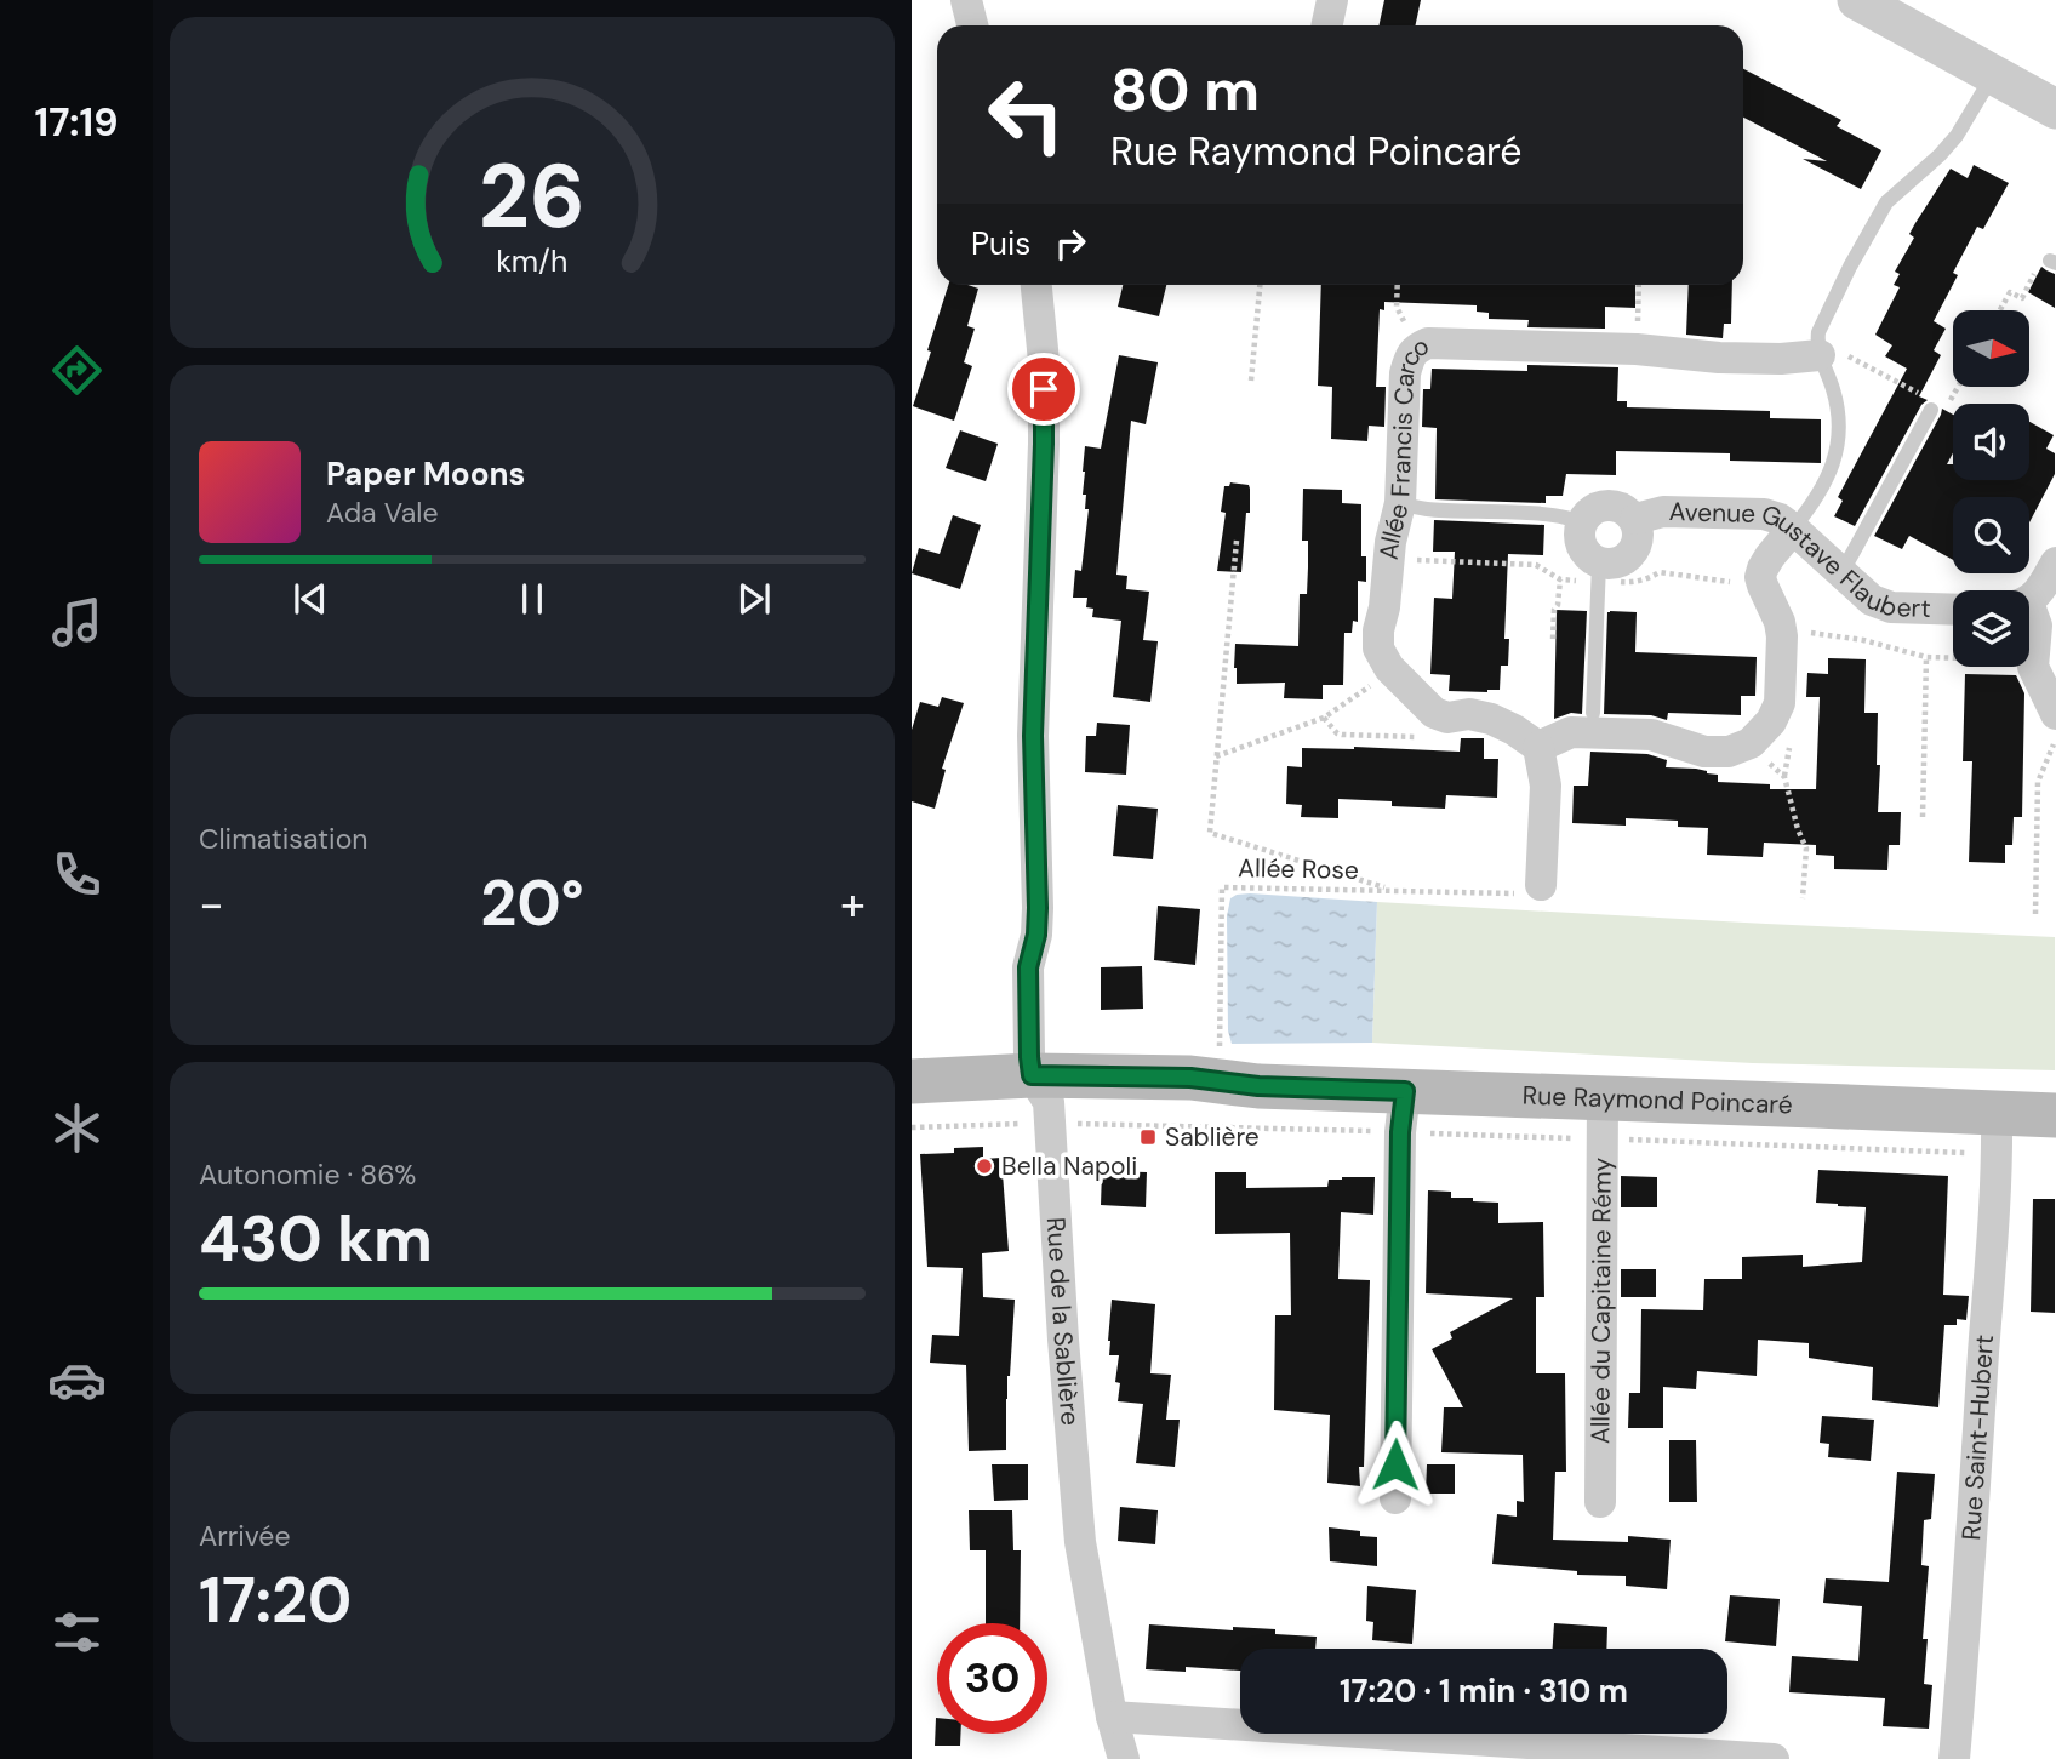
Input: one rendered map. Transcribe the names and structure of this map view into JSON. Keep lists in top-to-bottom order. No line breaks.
{"streets":{"main road":["Rue Raymond Poincaré"],"street":["Allée Francis Carco","Avenue Gustave Flaubert","Allée du Capitaine Rémy","Rue de la Sablière","Rue Saint-Hubert"],"path":["Allée Rose"]},"crossings":[["Rue Raymond Poincaré","Allée du Capitaine Rémy"],["Rue Raymond Poincaré","Rue de la Sablière"],["Rue Raymond Poincaré","Rue Saint-Hubert"]],"places":{"transit":["Sablière"],"other":["Bella Napoli"]},"north":"right","page":{"tabs":"17:19","turn":["80 m","Rue Raymond Poincaré"],"then":"Puis","song":["Paper Moons","Ada Vale"],"tile":["Climatisation",["Autonomie · 86%","430 km"],["Arrivée","17:20"]],"heat":["−","20°","+"],"limit":"30","trip":"17:20 · 1 min · 310 m","gauge":["26","km/h"]}}
